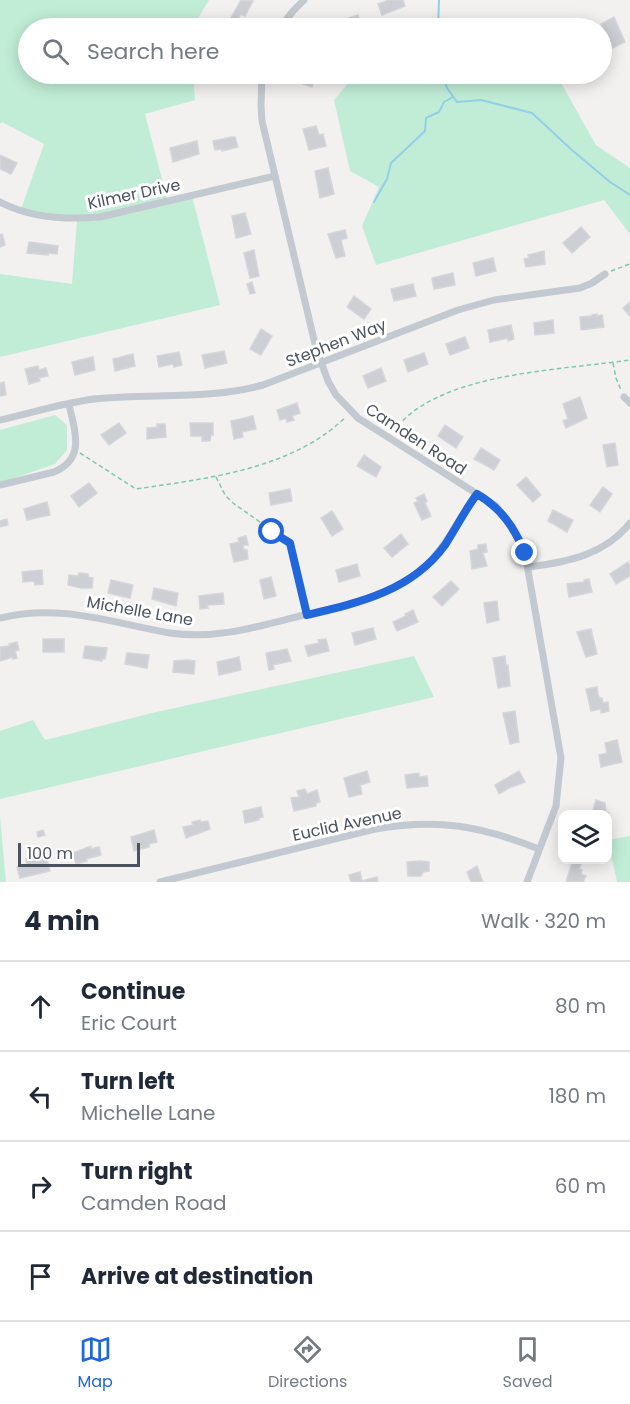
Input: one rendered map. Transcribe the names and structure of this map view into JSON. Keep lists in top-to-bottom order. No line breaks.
{"streets":{"street":["Kilmer Drive","Stephen Way","Camden Road","Michelle Lane","Euclid Avenue"]},"crossings":[["Kilmer Drive","Camden Road"],["Stephen Way","Camden Road"],["Camden Road","Michelle Lane"],["Camden Road","Euclid Avenue"]],"scale_bar":"100 m","page":{"search":"Search here","scale":"100 m","heading":["4 min","Walk · 320 m"],"list":[["Continue","Eric Court","80 m"],["Turn left","Michelle Lane","180 m"],["Turn right","Camden Road","60 m"],"Arrive at destination"],"nav":["Map","Directions","Saved"]}}
